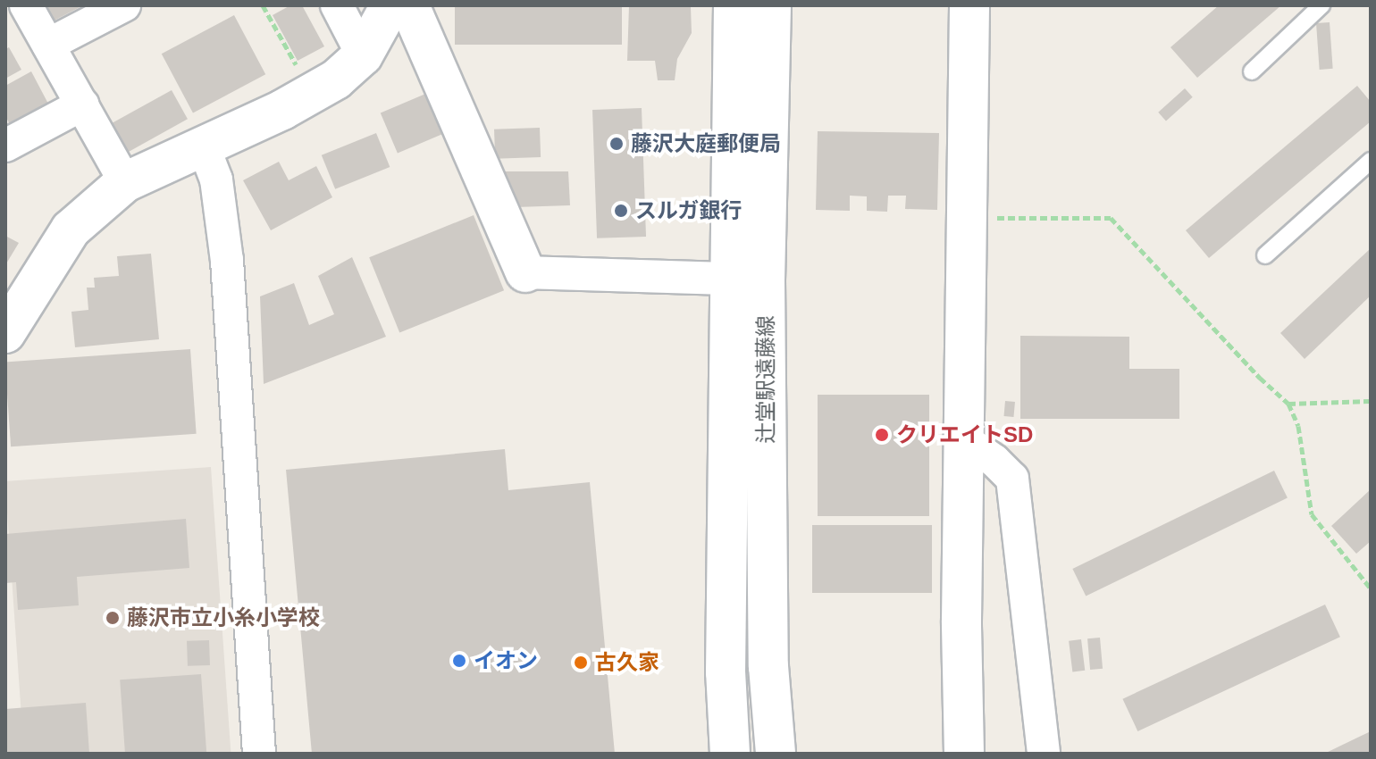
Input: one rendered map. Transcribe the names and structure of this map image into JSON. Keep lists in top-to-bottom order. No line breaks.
{"streets":{"street":["辻堂駅遠藤線"]},"places":["藤沢大庭郵便局","スルガ銀行","クリエイトSD","藤沢市立小糸小学校","イオン","古久家"]}
